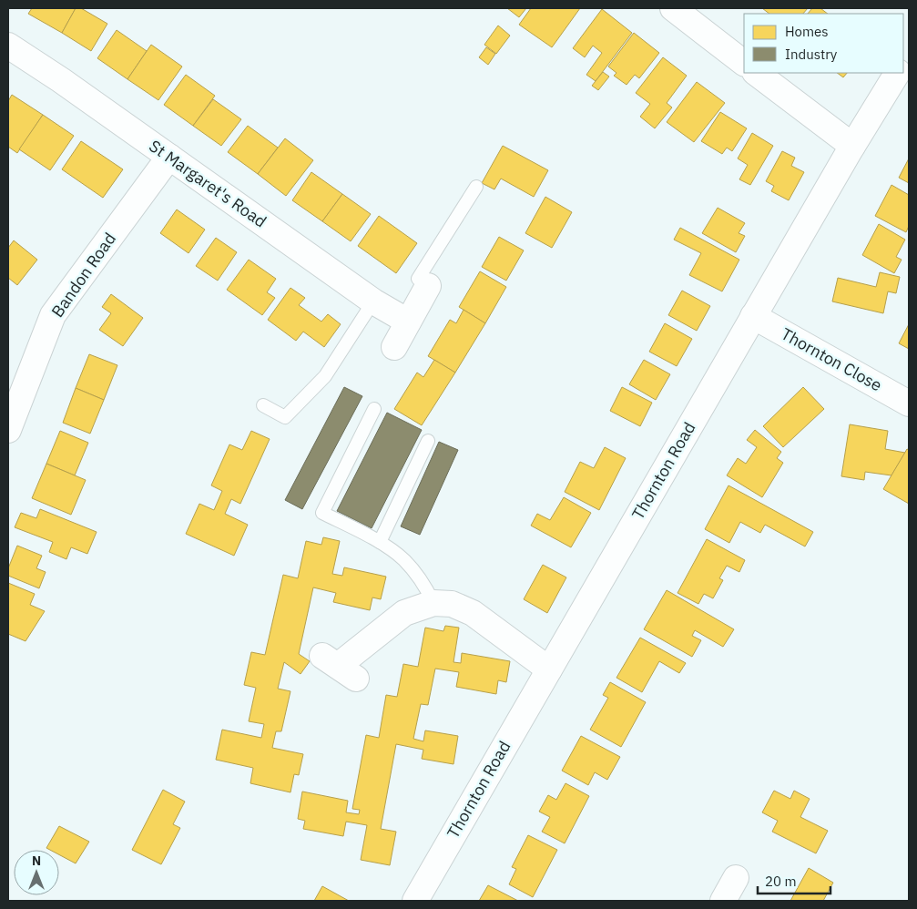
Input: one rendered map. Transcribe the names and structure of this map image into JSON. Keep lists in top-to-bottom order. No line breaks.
{"streets":{"street":["St Margaret's Road","Bandon Road","Thornton Close","Thornton Road"]},"crossings":[["St Margaret's Road","Bandon Road"],["Thornton Close","Thornton Road"]],"legend":["Homes","Industry"],"scale_bar":"20 m","north":"top"}
